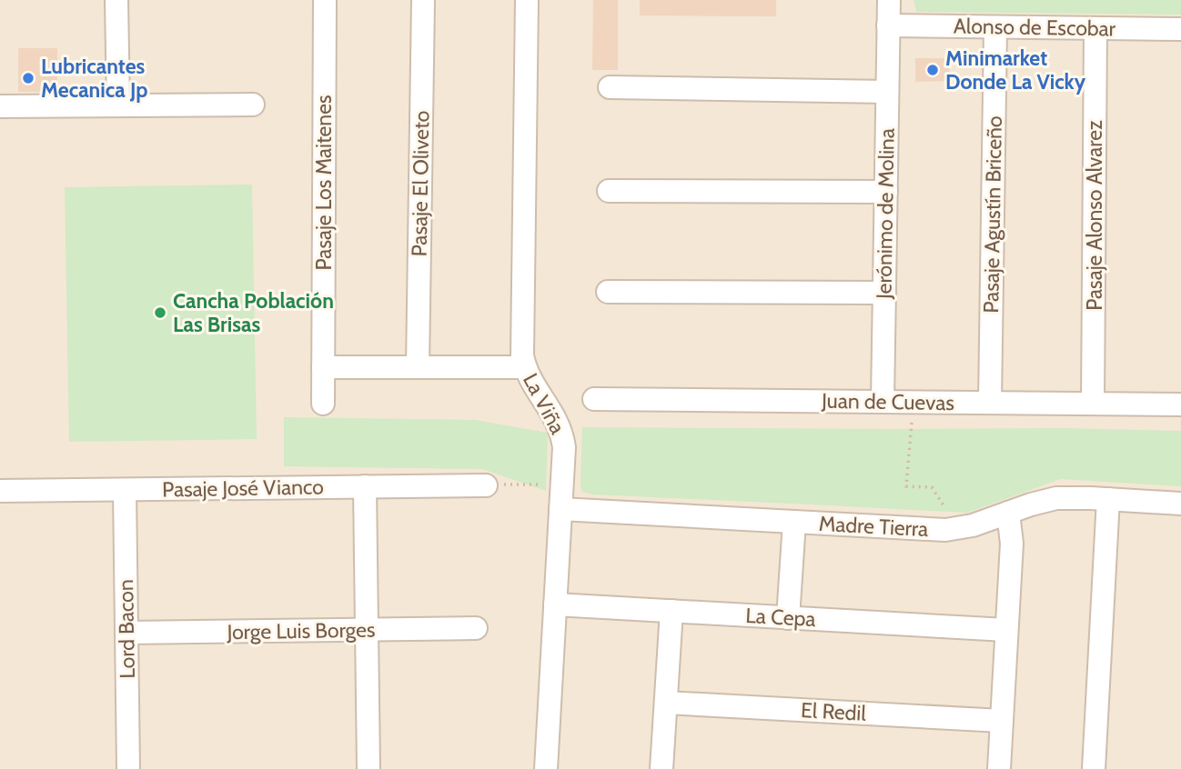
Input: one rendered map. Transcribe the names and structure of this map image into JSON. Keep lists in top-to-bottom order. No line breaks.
{"streets":{"street":["Alonso de Escobar","Pasaje Los Maitenes","Pasaje El Oliveto","Jerónimo de Molina","Pasaje Agustín Briceño","Pasaje Alonso Alvarez","Juan de Cuevas","La Viña","Pasaje José Vianco","Madre Tierra","La Cepa","Lord Bacon","Jorge Luis Borges","El Redil"]},"crossings":[["Alonso de Escobar","Jerónimo de Molina"],["Alonso de Escobar","Pasaje Agustín Briceño"],["Alonso de Escobar","Pasaje Alonso Alvarez"],["Jerónimo de Molina","Juan de Cuevas"],["Pasaje Agustín Briceño","Juan de Cuevas"],["Pasaje Alonso Alvarez","Juan de Cuevas"],["La Viña","Madre Tierra"],["La Viña","La Cepa"],["Pasaje José Vianco","Lord Bacon"],["Lord Bacon","Jorge Luis Borges"]],"places":["Minimarket Donde La Vicky","Lubricantes Mecanica Jp","Cancha Población Las Brisas"]}
